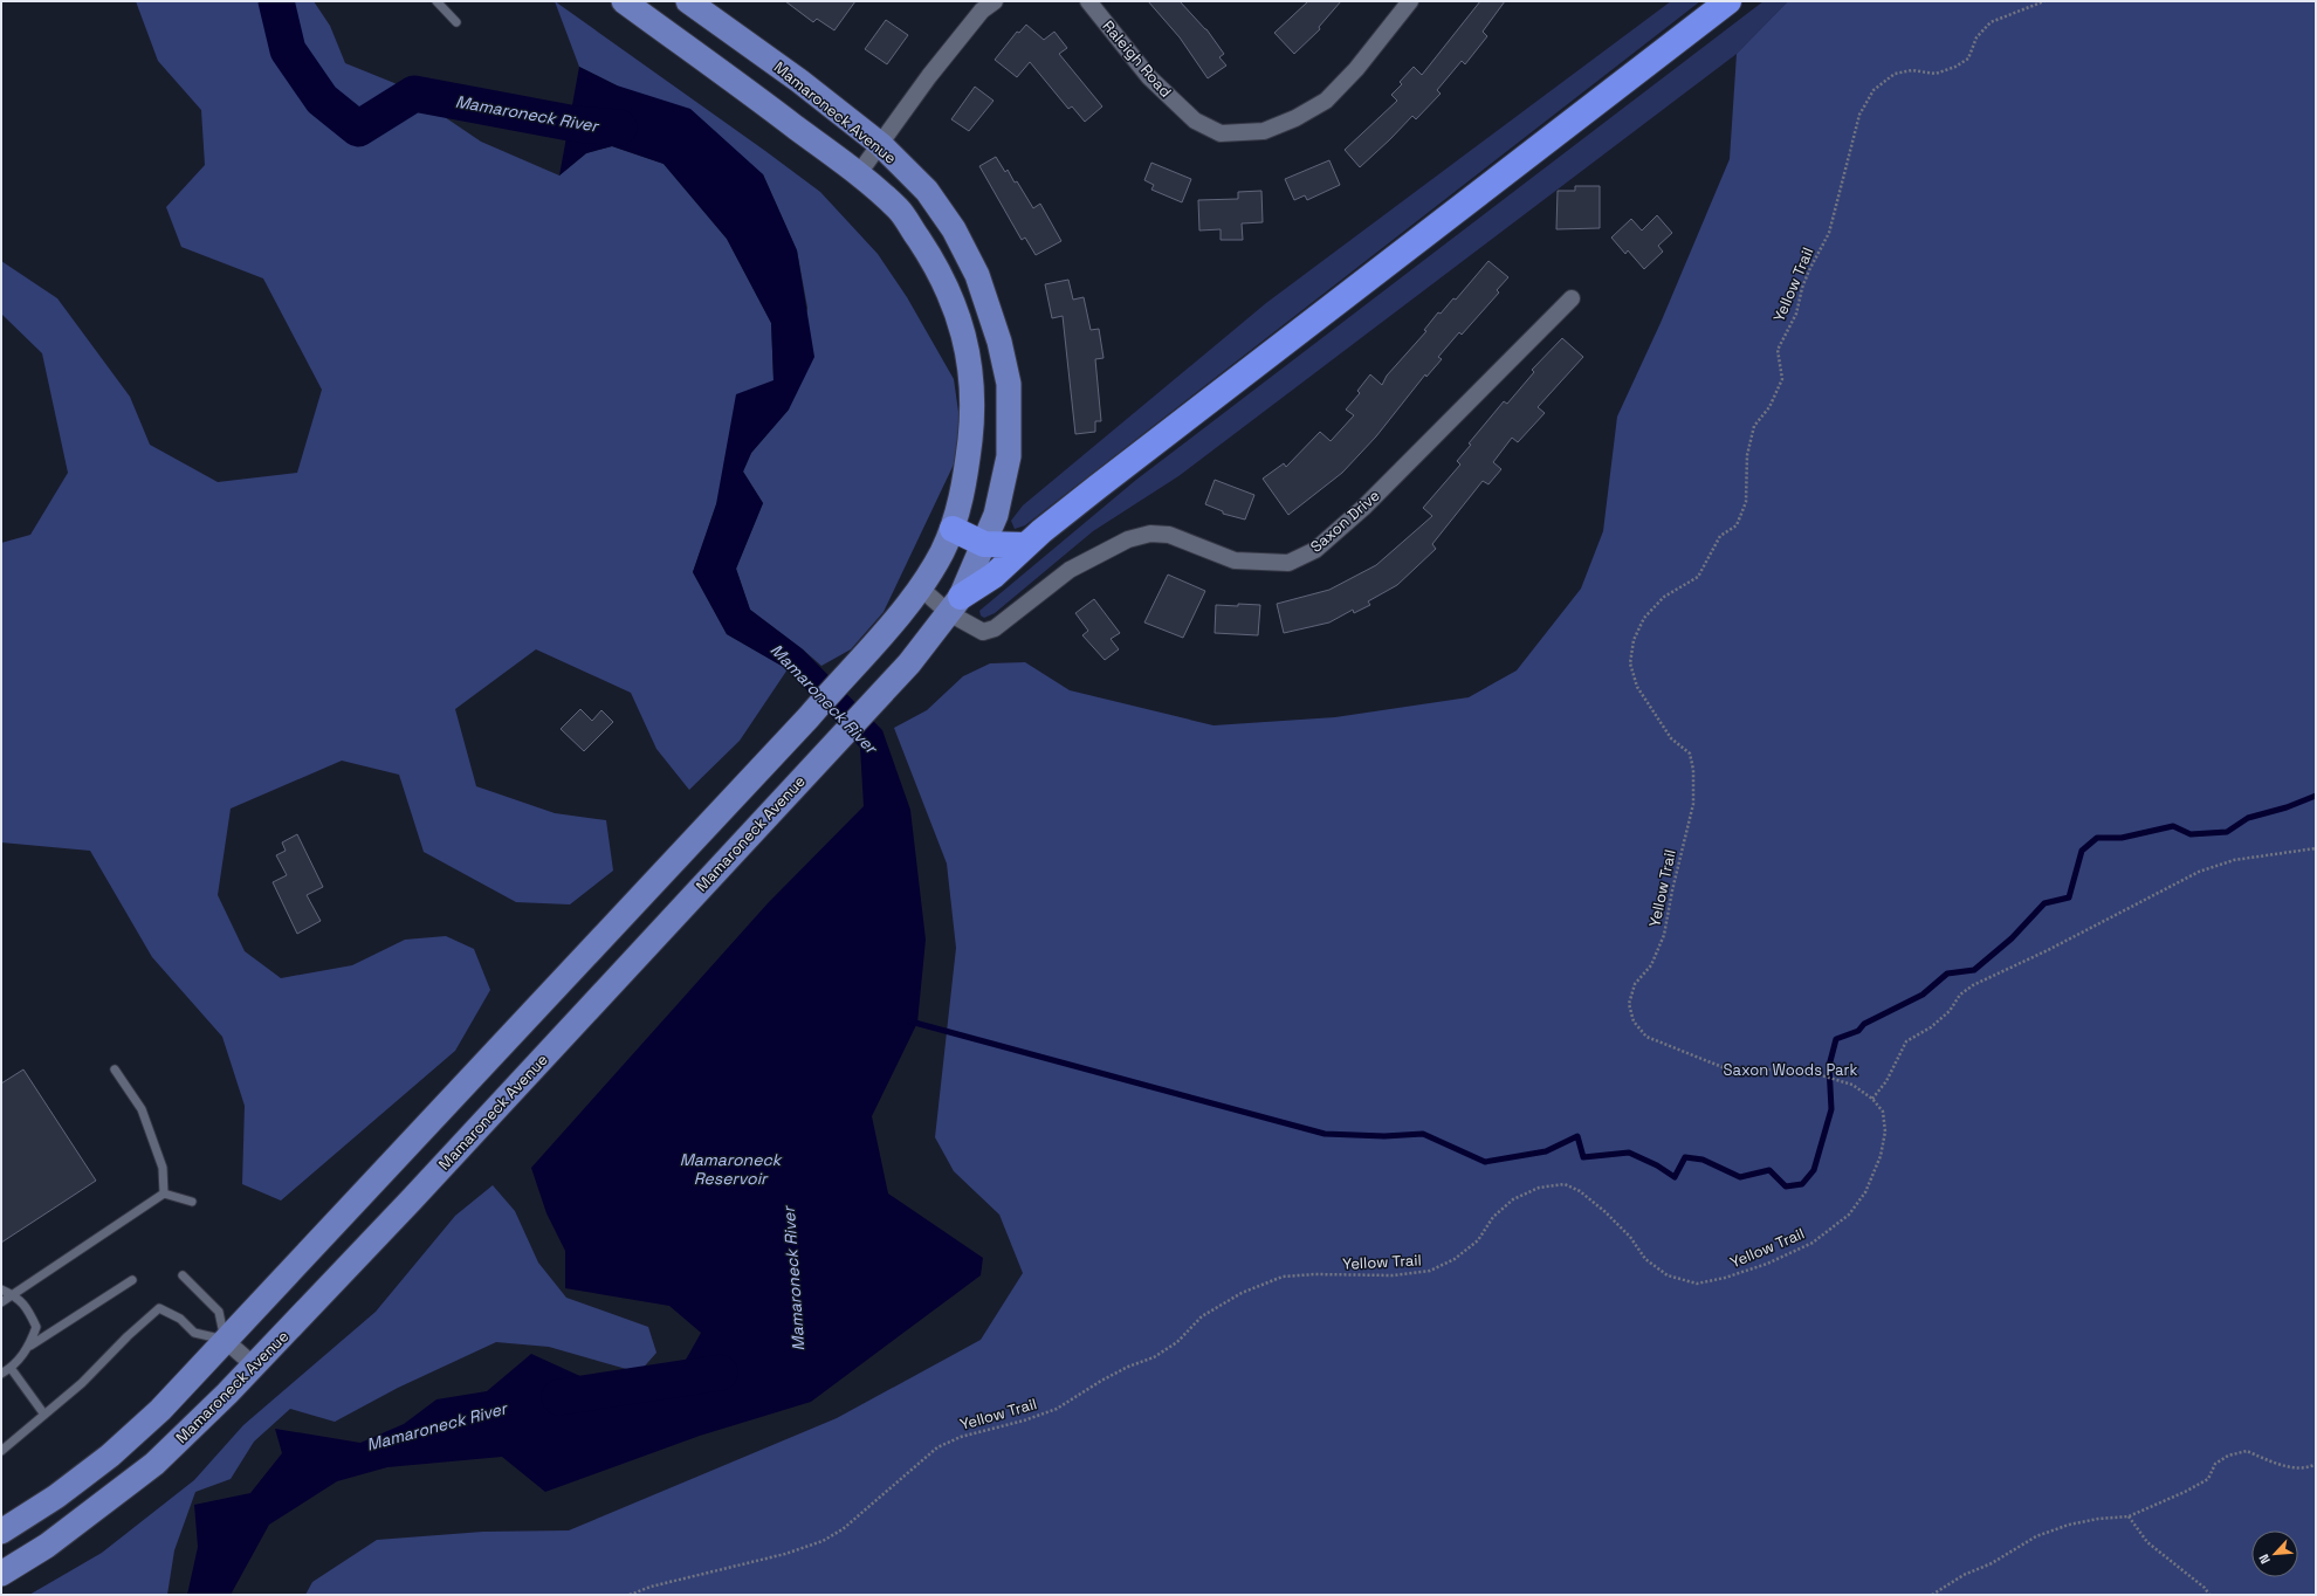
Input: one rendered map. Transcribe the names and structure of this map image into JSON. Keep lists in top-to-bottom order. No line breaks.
{"streets":{"main road":["Mamaroneck Avenue"],"street":["Raleigh Road","Saxon Drive"],"path":["Yellow Trail"]},"crossings":[["Mamaroneck Avenue","Saxon Drive"]],"water":["Mamaroneck River","Mamaroneck Reservoir"],"parks":["Saxon Woods Park"],"north":"bottom left"}
